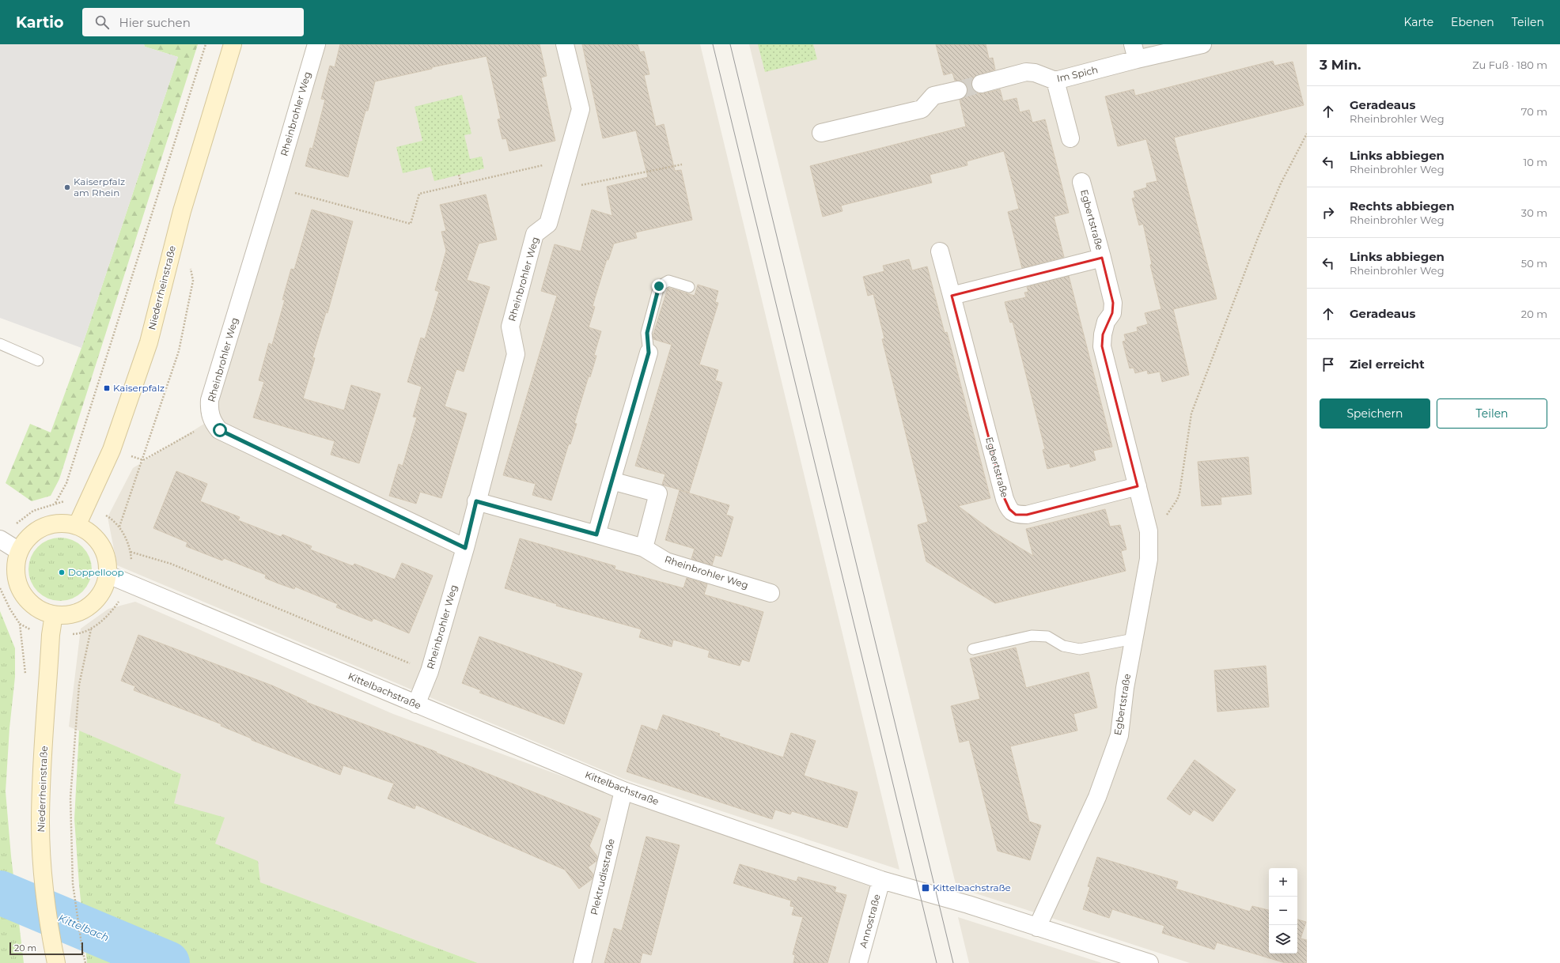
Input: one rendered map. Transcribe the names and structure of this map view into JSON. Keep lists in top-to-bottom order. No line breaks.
{"streets":{"main road":["Niederrheinstraße"],"street":["Im Spich","Rheinbrohler Weg","Egbertstraße","Kittelbachstraße","Plektrudisstraße","Annostraße"]},"crossings":[["Rheinbrohler Weg","Kittelbachstraße"],["Egbertstraße","Kittelbachstraße"],["Niederrheinstraße","Kittelbachstraße"],["Kittelbachstraße","Plektrudisstraße"],["Kittelbachstraße","Annostraße"]],"water":["Kittelbach"],"places":{"other":["Kaiserpfalz am Rhein","Doppelloop"],"transit":["Kaiserpfalz","Kittelbachstraße"]},"scale_bar":"20 m","page":{"header":"Kartio","search":"Hier suchen","nav":["Karte","Ebenen","Teilen"],"heading":["3 Min.","Zu Fuß · 180 m"],"list":[["Geradeaus","Rheinbrohler Weg","70 m"],["Links abbiegen","Rheinbrohler Weg","10 m"],["Rechts abbiegen","Rheinbrohler Weg","30 m"],["Links abbiegen","Rheinbrohler Weg","50 m"],["Geradeaus","20 m"],"Ziel erreicht"],"buttons":["Speichern","Teilen"],"map_buttons":["+","−"],"scale":"20 m"}}
